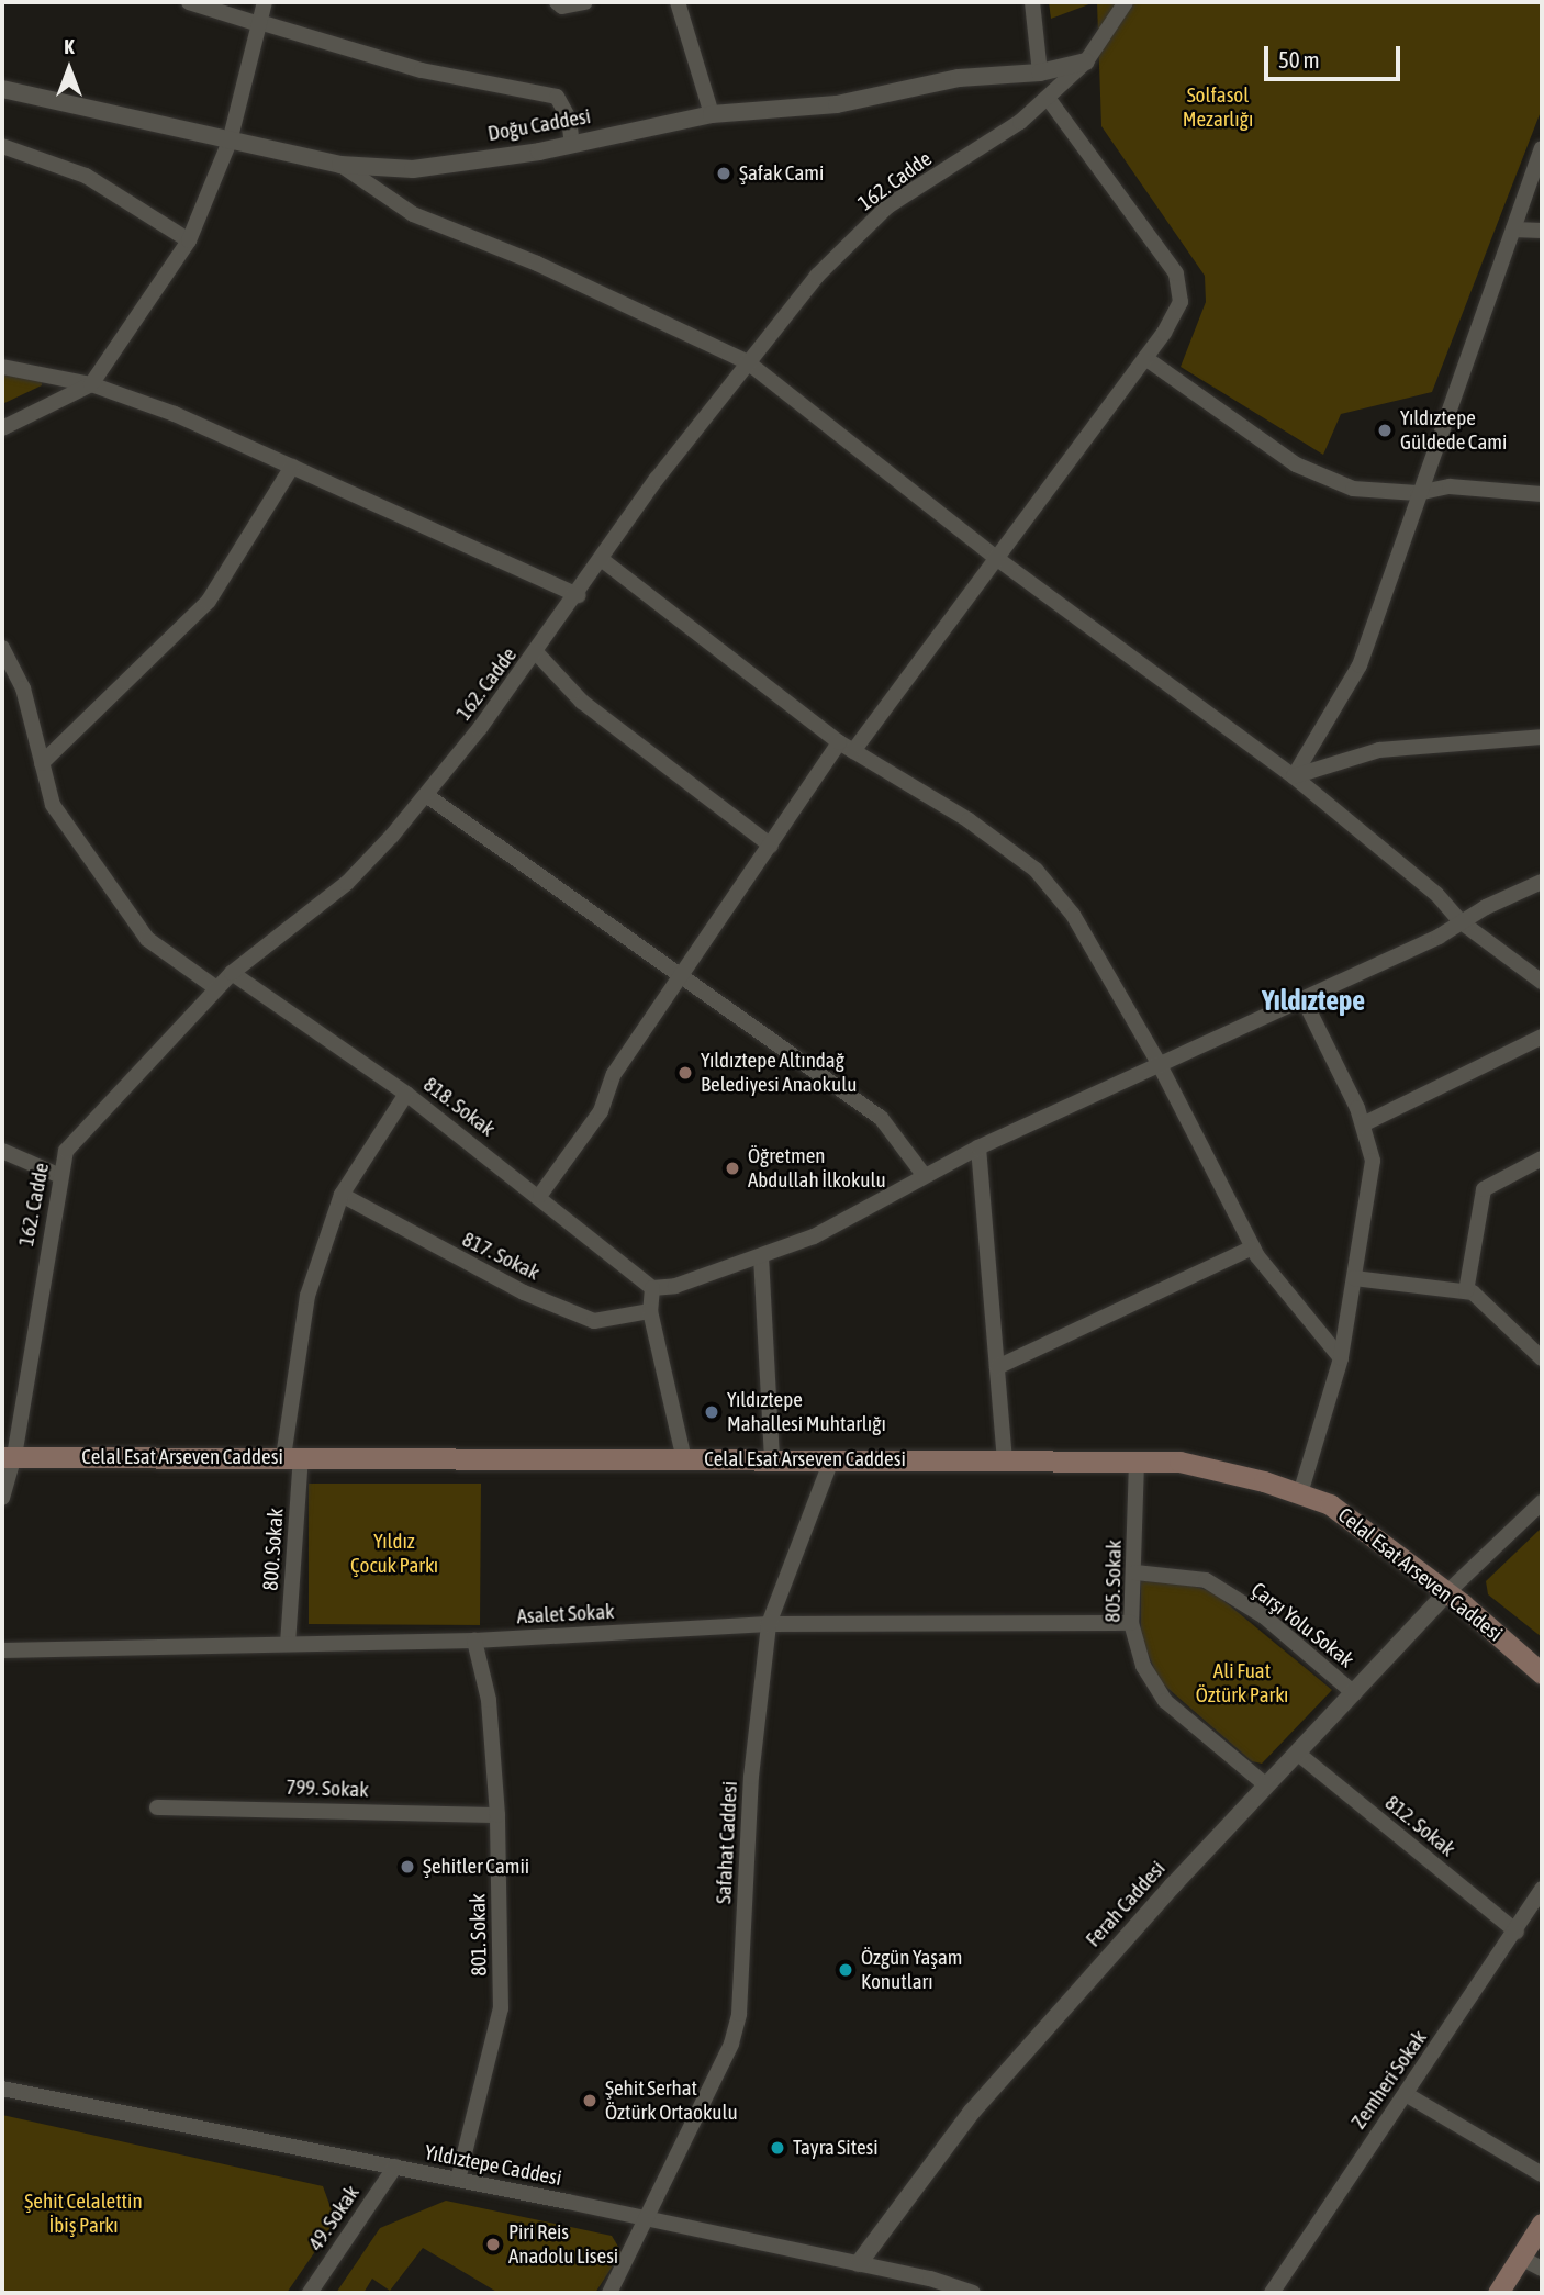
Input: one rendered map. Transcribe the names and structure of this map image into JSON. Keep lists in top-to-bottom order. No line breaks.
{"streets":{"main road":["Celal Esat Arseven Caddesi"],"street":["Doğu Caddesi","162. Cadde","818. Sokak","817. Sokak","800. Sokak","805. Sokak","Asalet Sokak","Çarşı Yolu Sokak","799. Sokak","812. Sokak","Safahat Caddesi","Ferah Caddesi","801. Sokak","Zemheri Sokak","Yıldıztepe Caddesi","49. Sokak"]},"crossings":[["Doğu Caddesi","162. Cadde"],["162. Cadde","818. Sokak"],["162. Cadde","Celal Esat Arseven Caddesi"],["818. Sokak","800. Sokak"],["817. Sokak","800. Sokak"],["Celal Esat Arseven Caddesi","800. Sokak"],["Celal Esat Arseven Caddesi","805. Sokak"],["Celal Esat Arseven Caddesi","Safahat Caddesi"],["Celal Esat Arseven Caddesi","Ferah Caddesi"],["800. Sokak","Asalet Sokak"],["805. Sokak","Asalet Sokak"],["805. Sokak","Çarşı Yolu Sokak"],["805. Sokak","Ferah Caddesi"],["Asalet Sokak","Safahat Caddesi"],["Asalet Sokak","801. Sokak"],["Çarşı Yolu Sokak","Ferah Caddesi"],["799. Sokak","801. Sokak"],["812. Sokak","Ferah Caddesi"],["812. Sokak","Zemheri Sokak"],["Safahat Caddesi","Yıldıztepe Caddesi"],["Ferah Caddesi","Yıldıztepe Caddesi"],["801. Sokak","Yıldıztepe Caddesi"],["Yıldıztepe Caddesi","49. Sokak"]],"districts":["Yıldıztepe"],"parks":["Solfasol Mezarlığı","Yıldız Çocuk Parkı","Ali Fuat Öztürk Parkı","Şehit Celalettin İbiş Parkı"],"places":["Şafak Cami","Yıldıztepe Güldede Cami","Yıldıztepe Altındağ Belediyesi Anaokulu","Öğretmen Abdullah İlkokulu","Yıldıztepe Mahallesi Muhtarlığı","Şehitler Camii","Özgün Yaşam Konutları","Şehit Serhat Öztürk Ortaokulu","Tayra Sitesi","Piri Reis Anadolu Lisesi"],"scale_bar":"50 m","north":"top"}
